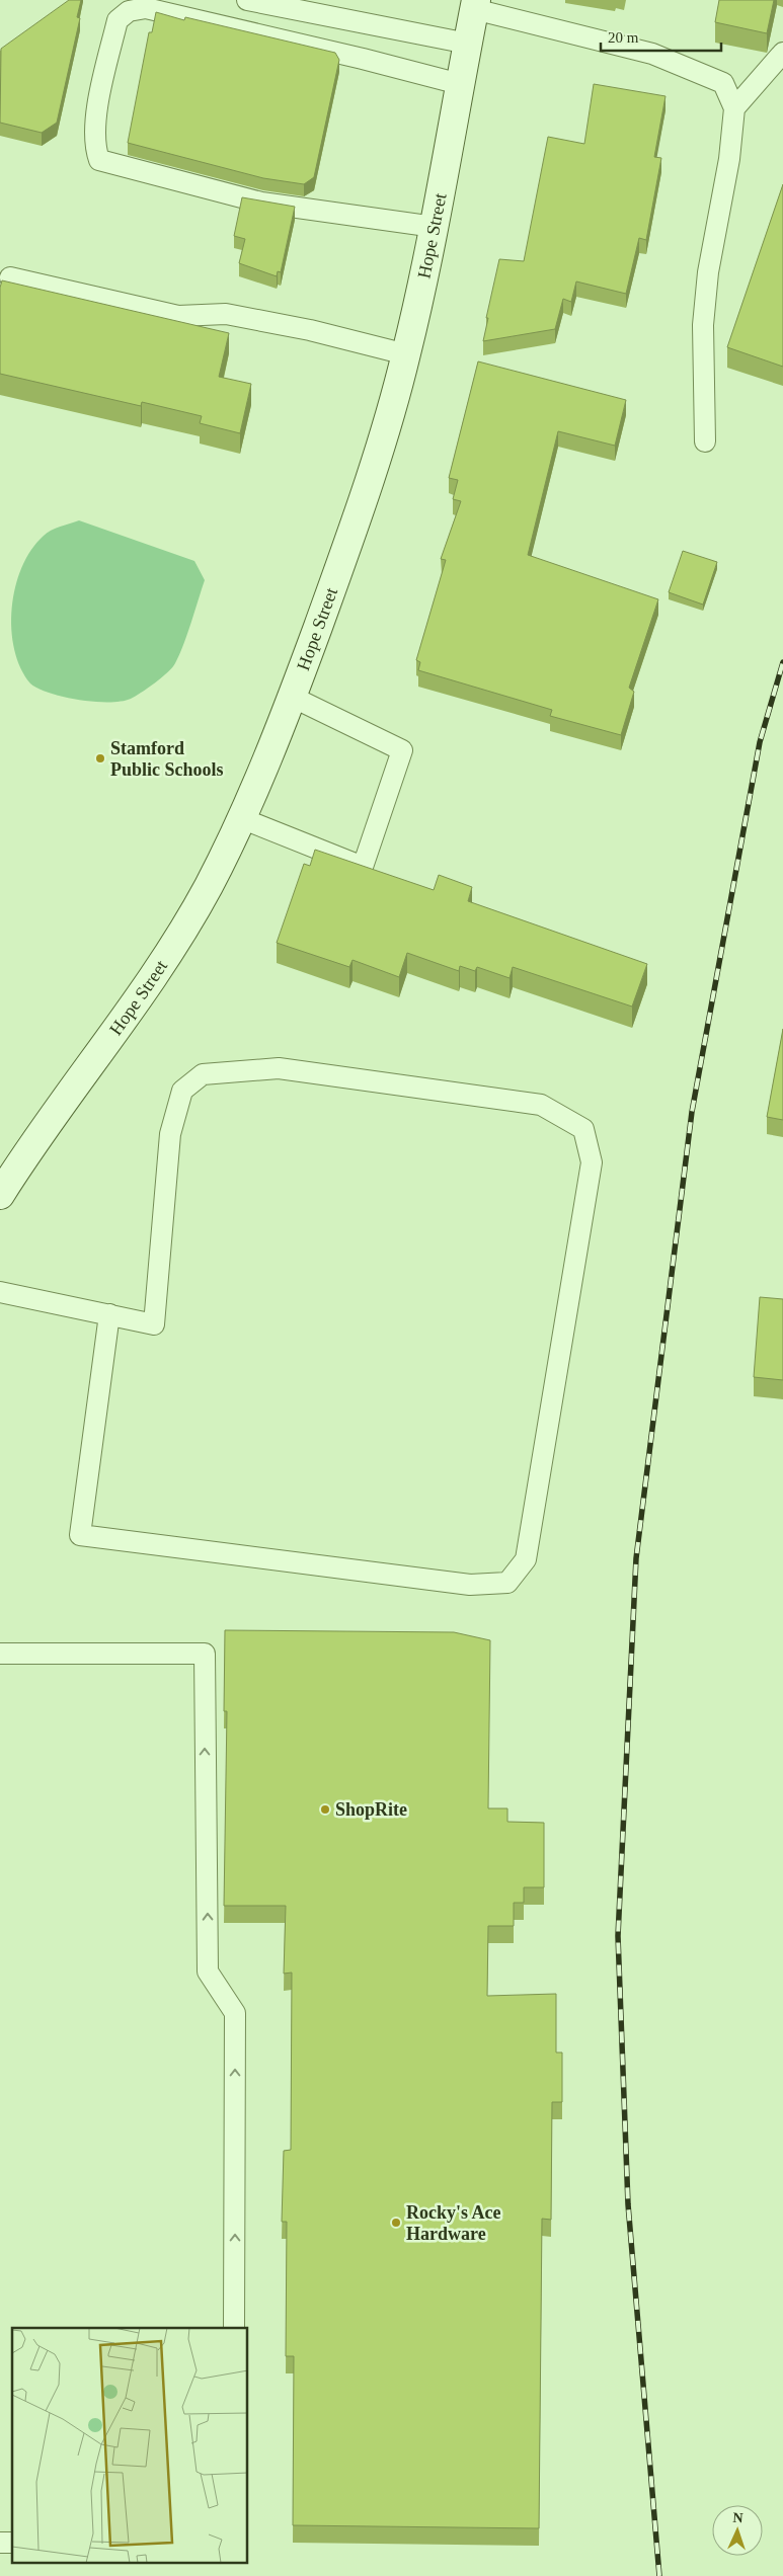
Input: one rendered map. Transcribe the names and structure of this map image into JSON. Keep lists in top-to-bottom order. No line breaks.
{"streets":{"main road":["Hope Street"]},"places":["Stamford Public Schools","ShopRite","Rocky's Ace Hardware"],"scale_bar":"20 m","north":"top"}
